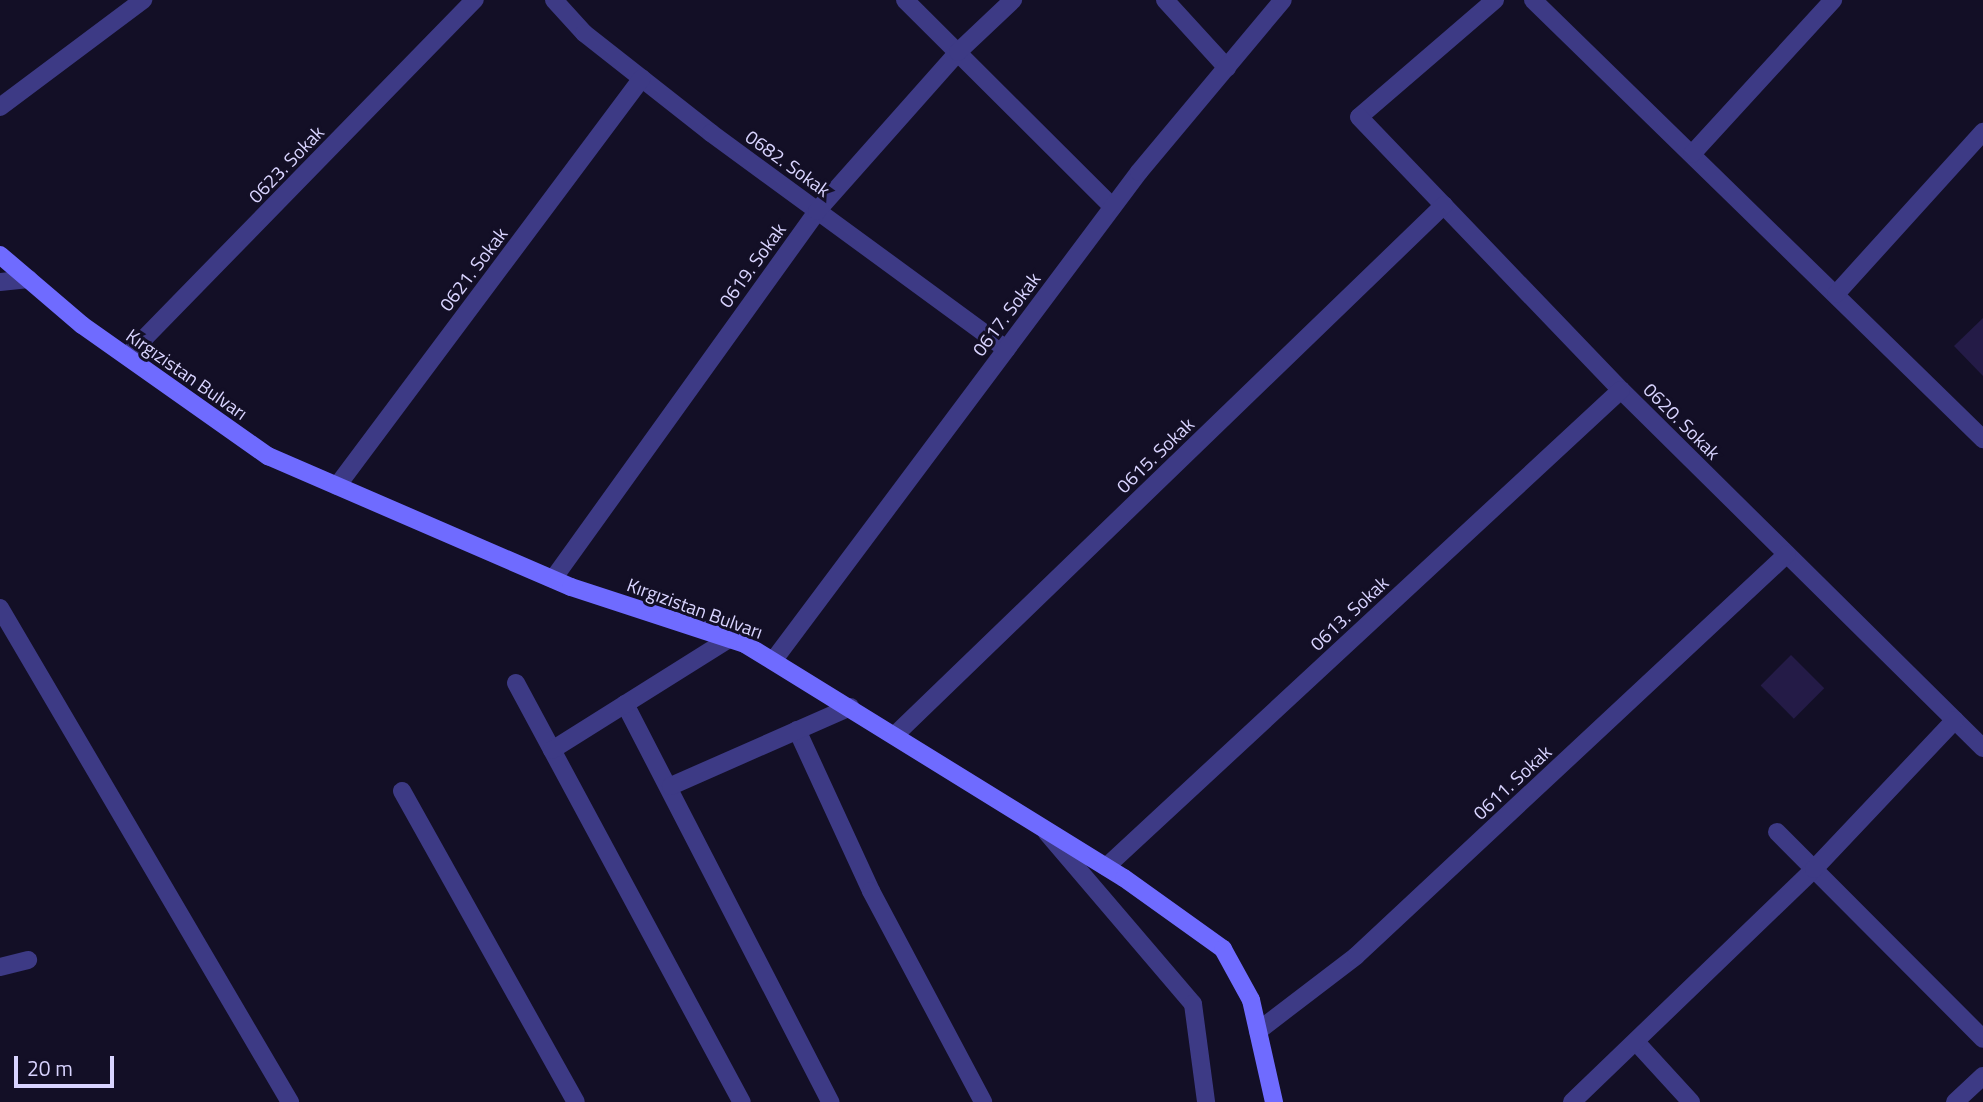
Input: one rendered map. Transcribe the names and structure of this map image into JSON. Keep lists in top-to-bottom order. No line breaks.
{"streets":{"street":["0682. Sokak","0623. Sokak","0619. Sokak","0621. Sokak","0617. Sokak","Kırgızistan Bulvarı","0620. Sokak","0615. Sokak","0613. Sokak","0611. Sokak"]},"crossings":[["0682. Sokak","0619. Sokak"],["0682. Sokak","0621. Sokak"],["0682. Sokak","0617. Sokak"],["0623. Sokak","Kırgızistan Bulvarı"],["0619. Sokak","Kırgızistan Bulvarı"],["0621. Sokak","Kırgızistan Bulvarı"],["0617. Sokak","Kırgızistan Bulvarı"],["Kırgızistan Bulvarı","0615. Sokak"],["Kırgızistan Bulvarı","0613. Sokak"],["Kırgızistan Bulvarı","0611. Sokak"],["0620. Sokak","0615. Sokak"],["0620. Sokak","0613. Sokak"],["0620. Sokak","0611. Sokak"]],"scale_bar":"20 m"}
